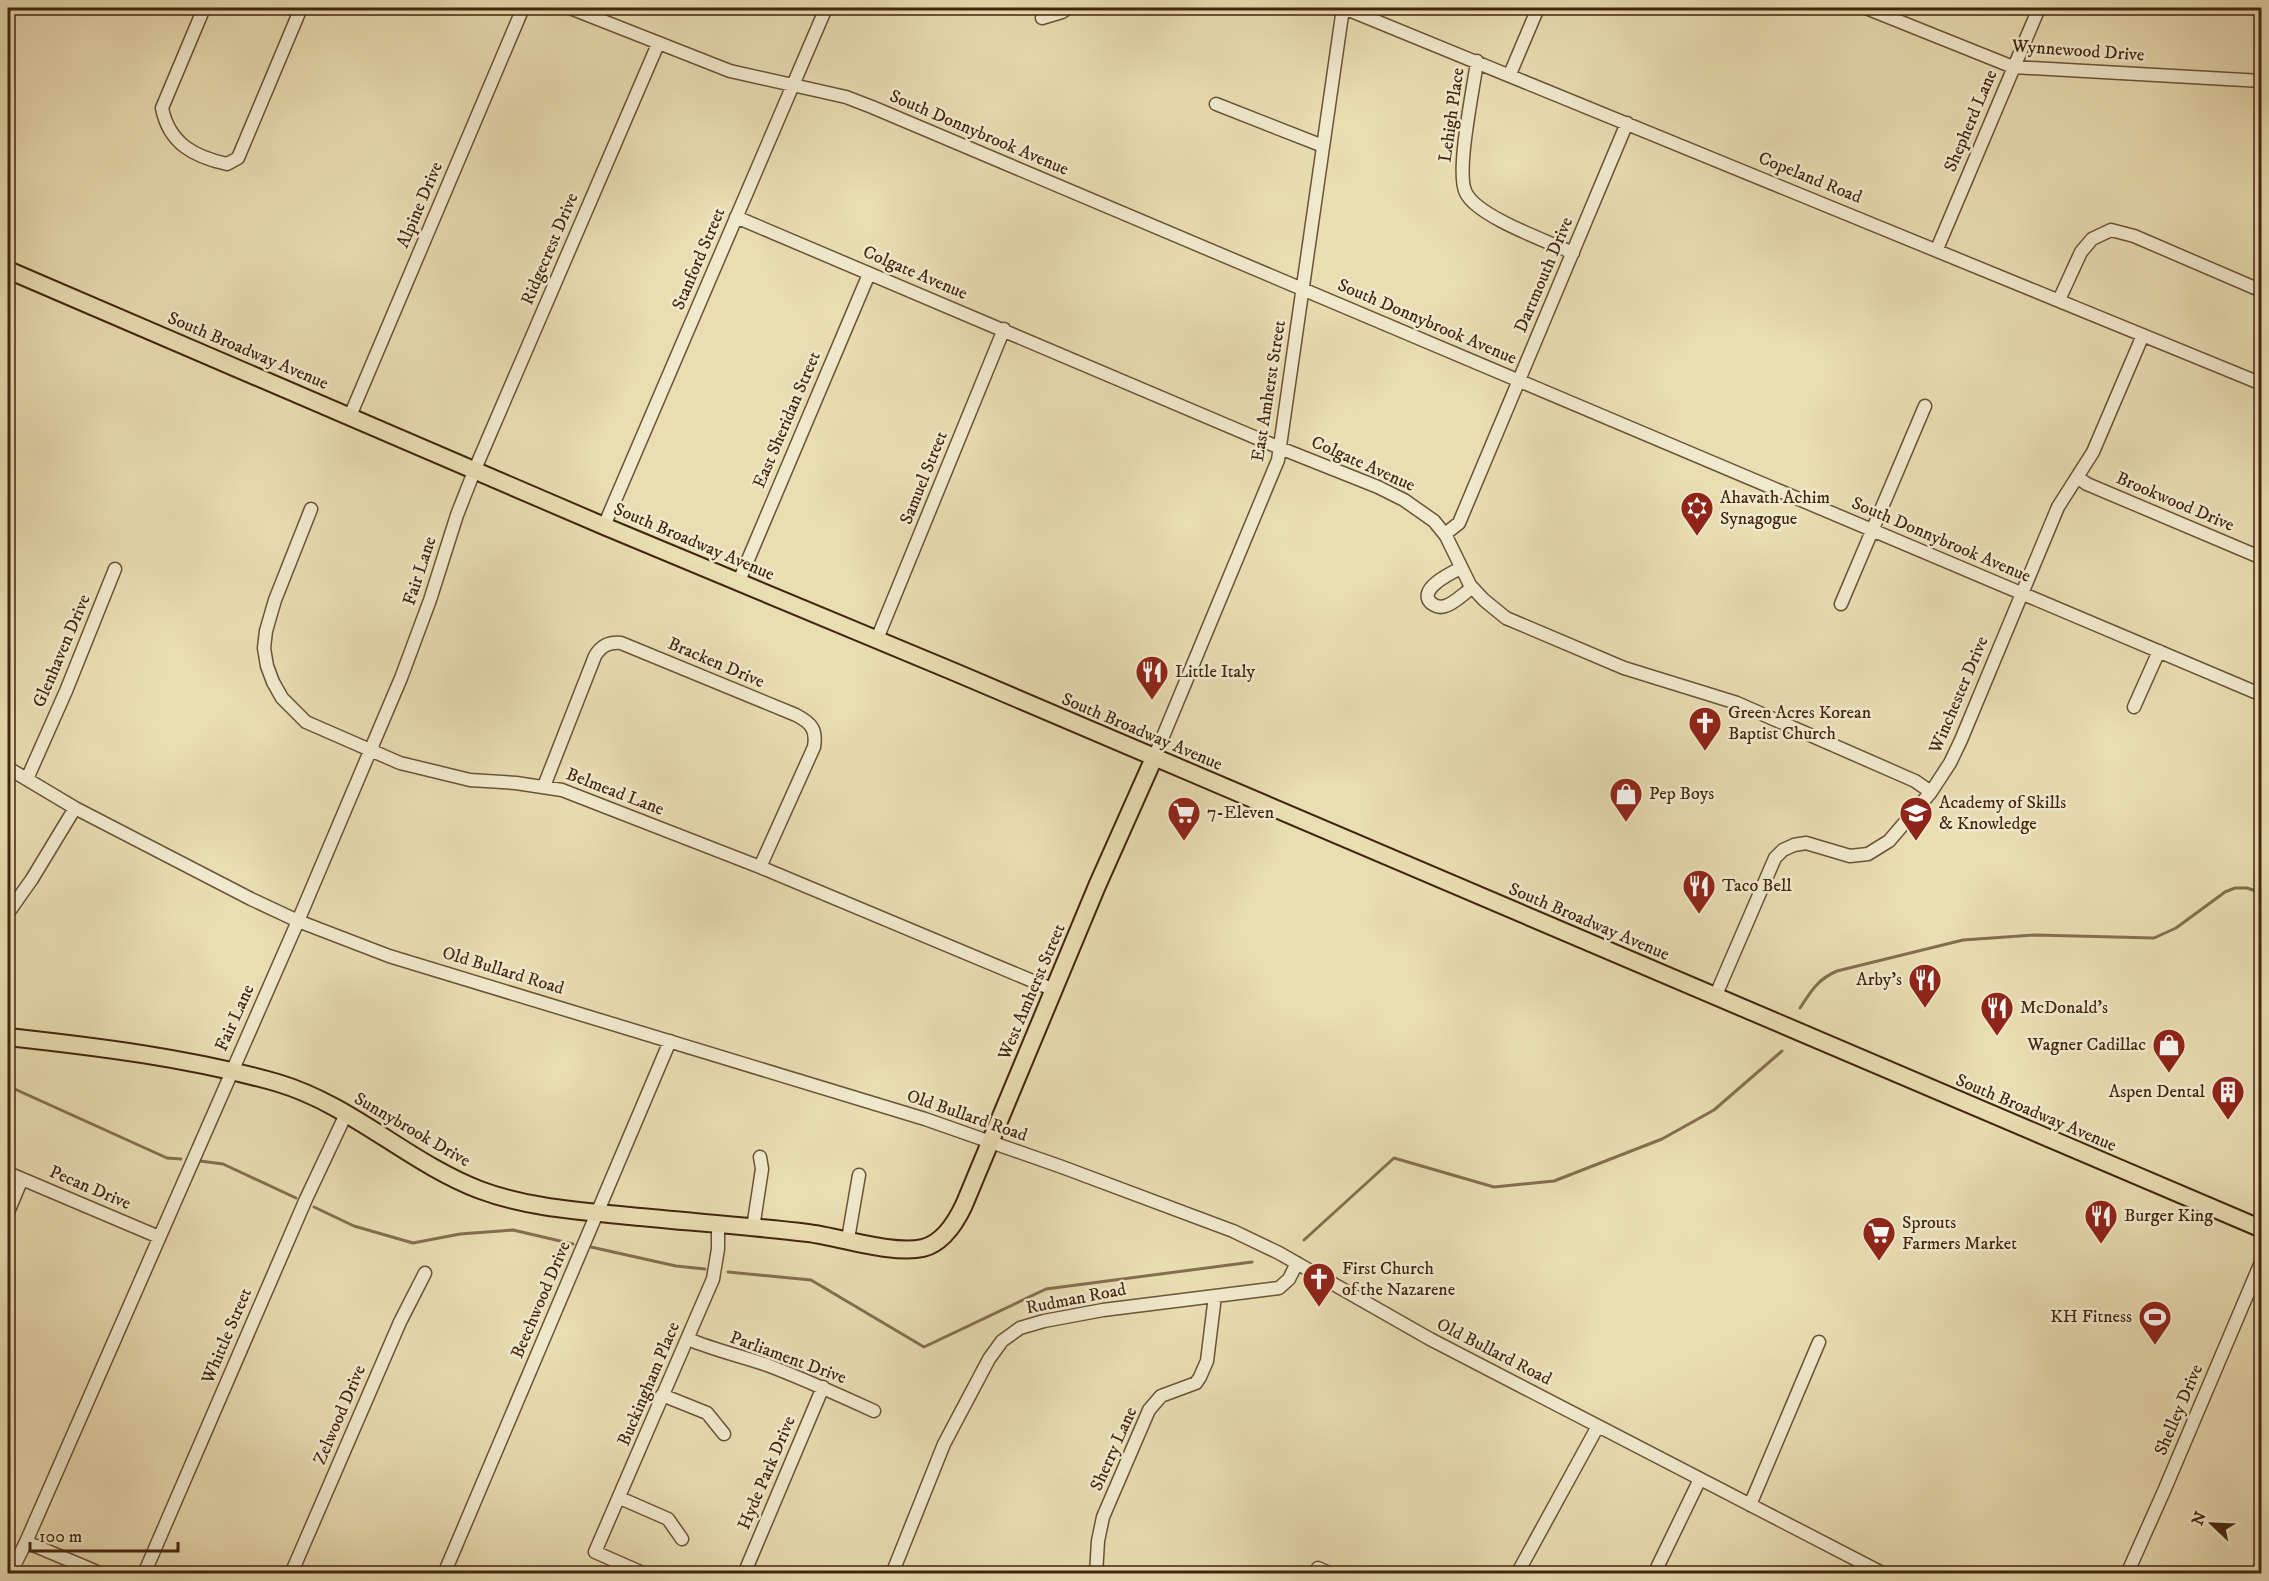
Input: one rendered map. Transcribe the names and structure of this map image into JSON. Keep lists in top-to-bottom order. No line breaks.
{"streets":{"main road":["South Broadway Avenue","West Amherst Street","Sunnybrook Drive"],"street":["Wynnewood Drive","Lehigh Place","Shepherd Lane","South Donnybrook Avenue","Copeland Road","Alpine Drive","Ridgecrest Drive","Stanford Street","Colgate Avenue","Dartmouth Drive","East Amherst Street","East Sheridan Street","Samuel Street","Brookwood Drive","Fair Lane","Glenhaven Drive","Bracken Drive","Winchester Drive","Belmead Lane","Old Bullard Road","Pecan Drive","Rudman Road","Beechwood Drive","Whittle Street","Parliament Drive","Buckingham Place","Shelley Drive","Zelwood Drive","Sherry Lane","Hyde Park Drive"]},"crossings":[["Wynnewood Drive","Shepherd Lane"],["Lehigh Place","Copeland Road"],["Lehigh Place","Dartmouth Drive"],["Shepherd Lane","Copeland Road"],["South Donnybrook Avenue","Ridgecrest Drive"],["South Donnybrook Avenue","Stanford Street"],["South Donnybrook Avenue","Dartmouth Drive"],["South Donnybrook Avenue","East Amherst Street"],["South Donnybrook Avenue","Winchester Drive"],["Copeland Road","Dartmouth Drive"],["Copeland Road","East Amherst Street"],["Copeland Road","Winchester Drive"],["Alpine Drive","South Broadway Avenue"],["Ridgecrest Drive","South Broadway Avenue"],["Ridgecrest Drive","Fair Lane"],["Stanford Street","Colgate Avenue"],["Stanford Street","South Broadway Avenue"],["Colgate Avenue","Dartmouth Drive"],["Colgate Avenue","East Amherst Street"],["Colgate Avenue","East Sheridan Street"],["Colgate Avenue","Samuel Street"],["Colgate Avenue","Winchester Drive"],["South Broadway Avenue","East Amherst Street"],["South Broadway Avenue","East Sheridan Street"],["South Broadway Avenue","Samuel Street"],["South Broadway Avenue","Fair Lane"],["South Broadway Avenue","Winchester Drive"],["South Broadway Avenue","West Amherst Street"],["East Amherst Street","West Amherst Street"],["Brookwood Drive","Winchester Drive"],["Fair Lane","Belmead Lane"],["Fair Lane","Old Bullard Road"],["Fair Lane","Sunnybrook Drive"],["Fair Lane","Pecan Drive"],["Glenhaven Drive","Old Bullard Road"],["Bracken Drive","Belmead Lane"],["Belmead Lane","West Amherst Street"],["Old Bullard Road","West Amherst Street"],["Old Bullard Road","Rudman Road"],["Old Bullard Road","Beechwood Drive"],["West Amherst Street","Sunnybrook Drive"],["Sunnybrook Drive","Beechwood Drive"],["Sunnybrook Drive","Whittle Street"],["Sunnybrook Drive","Buckingham Place"],["Rudman Road","Sherry Lane"],["Parliament Drive","Buckingham Place"],["Parliament Drive","Hyde Park Drive"]],"places":{"synagogue":["Ahavath Achim Synagogue"],"restaurant":["Little Italy","Taco Bell","Arby's","McDonald's","Burger King"],"church":["Green Acres Korean Baptist Church","First Church of the Nazarene"],"shop":["Pep Boys","Wagner Cadillac"],"supermarket":["7-Eleven","Sprouts Farmers Market"],"school or university":["Academy of Skills & Knowledge"],"building":["Aspen Dental"],"sports":["KH Fitness"]},"scale_bar":"100 m","north":"top left"}
